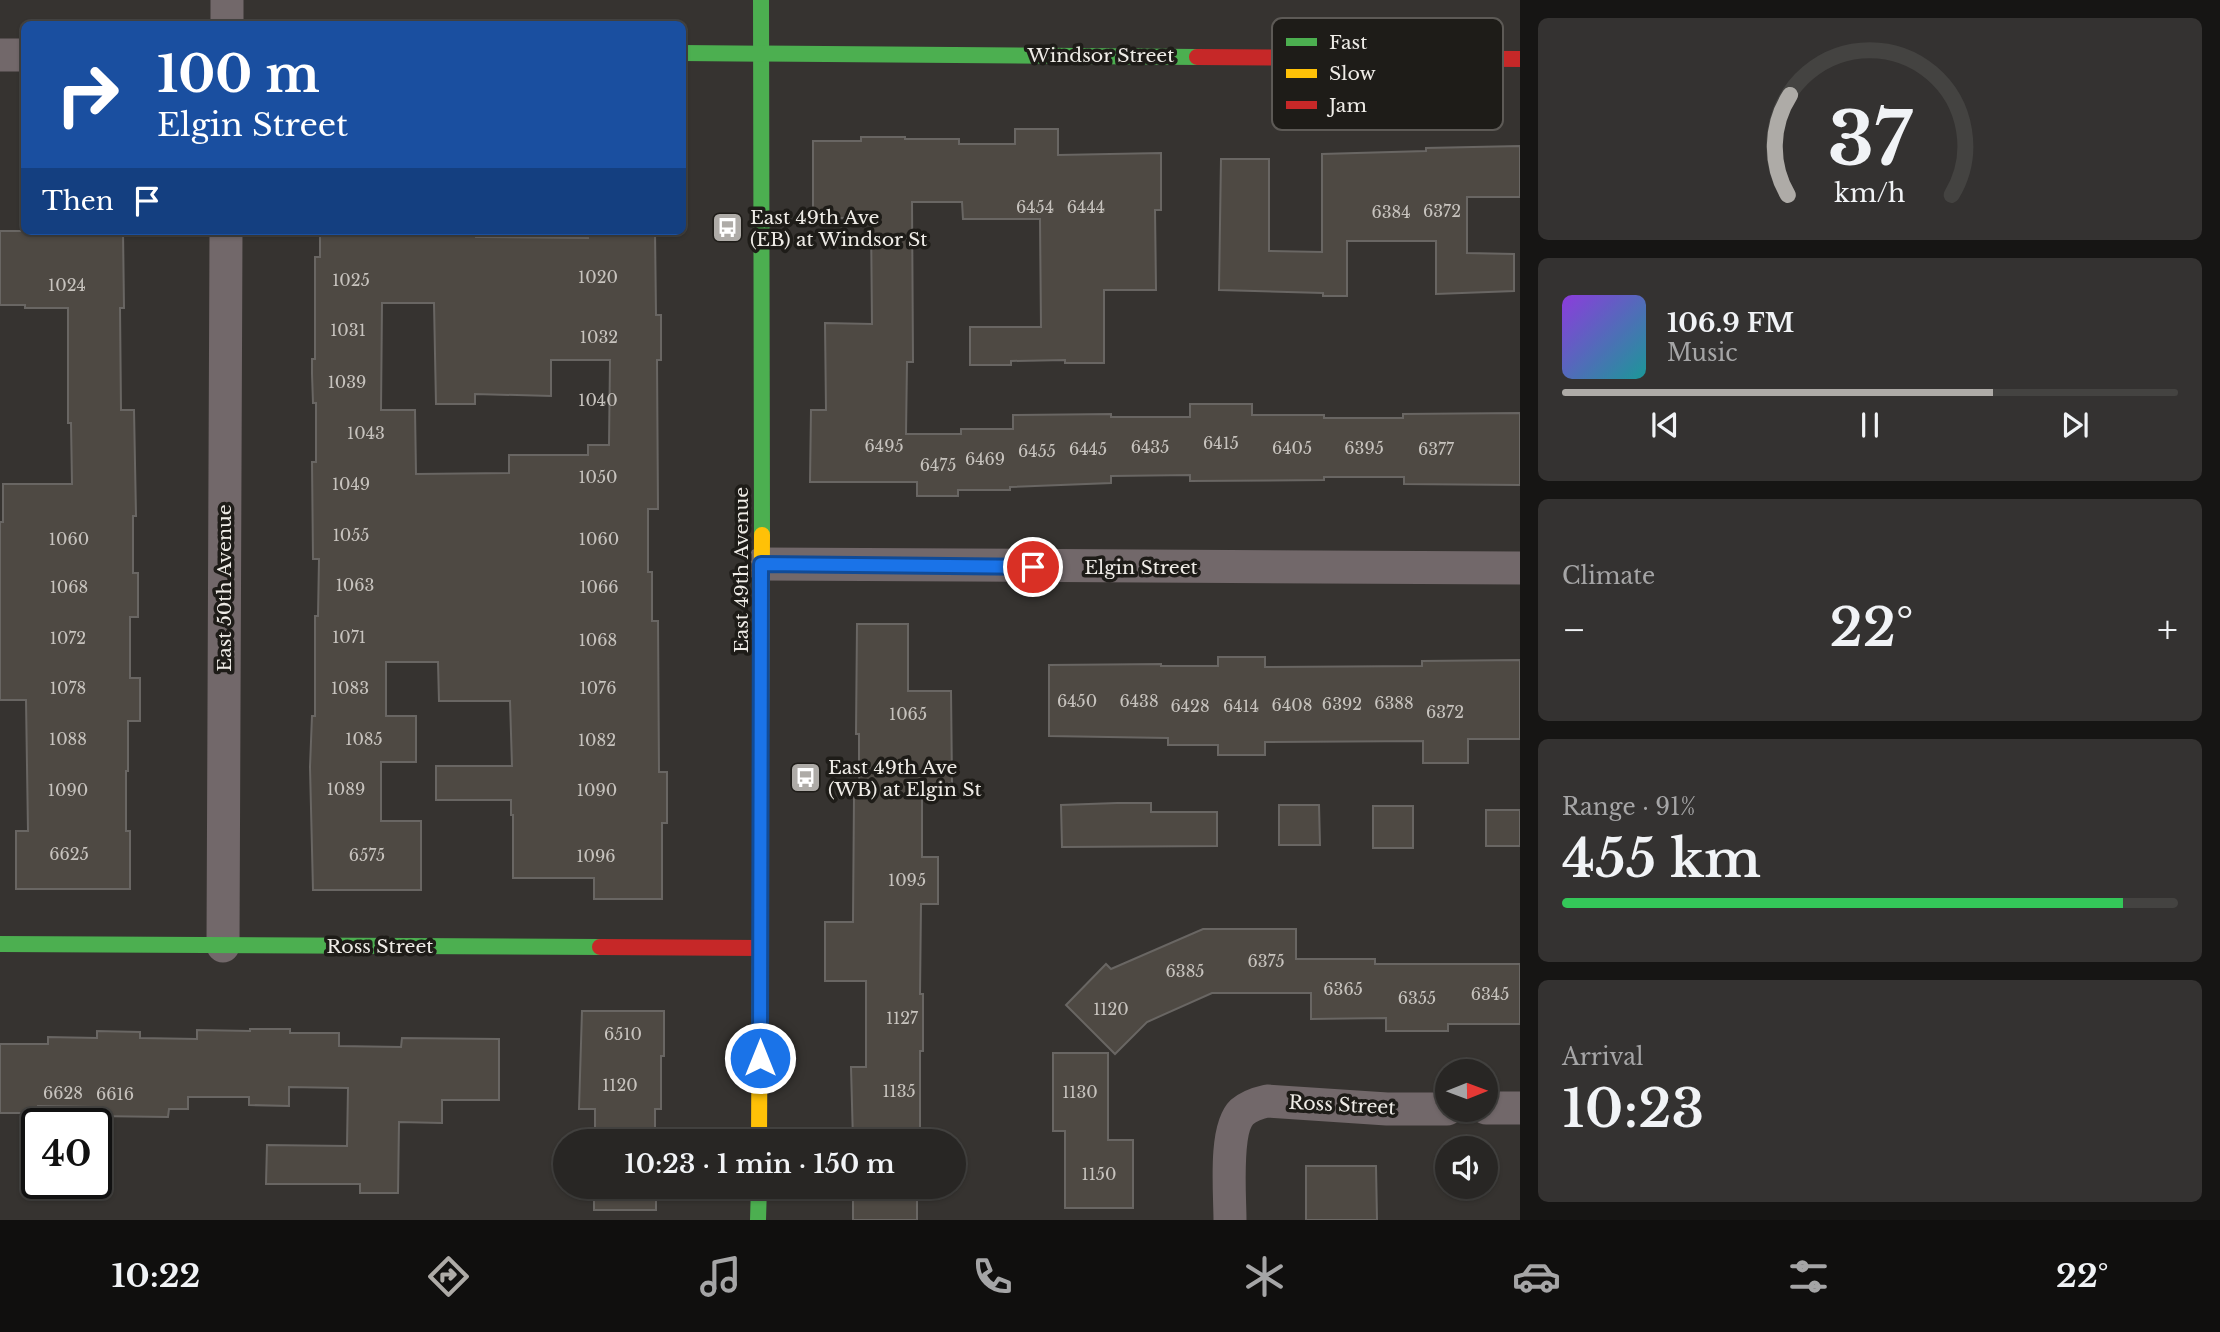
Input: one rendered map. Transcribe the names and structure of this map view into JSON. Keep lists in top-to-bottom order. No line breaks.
{"streets":{"street":["Windsor Street","Elgin Street","East 49th Avenue","East 50th Avenue","Ross Street"]},"crossings":[["Windsor Street","East 49th Avenue"],["Elgin Street","East 49th Avenue"],["East 49th Avenue","Ross Street"],["East 50th Avenue","Ross Street"]],"places":{"bus stop":["East 49th Ave (EB) at Windsor St","East 49th Ave (WB) at Elgin St"]},"house_numbers":["6454","6444","6372","6384","1020","1025","1024","1031","1032","1039","1040","1043","6415","6495","6435","6405","6395","6445","6377","6455","6469","6475","1050","1049","1055","1060","1060","1063","1068","1066","1071","1072","1068","1078","1083","1076","6450","6438","6388","6392","6408","6428","6414","6372","1065","1088","1085","1082","1089","1090","1090","6625","6575","1096","1095","6375","6385","6365","6345","6355","1120","1127","6510","1120","1135","1130","6628","6616","1150"],"legend":["Fast","Slow","Jam"],"north":"right","page":{"turn":["100 m","Elgin Street"],"then":"Then","song":["106.9 FM","Music"],"tile":["Climate",["Range · 91%","455 km"],["Arrival","10:23"]],"heat":["−","22°","+"],"limit":"40","trip":"10:23 · 1 min · 150 m","tabs":["10:22","22°"],"gauge":["37","km/h"]}}
